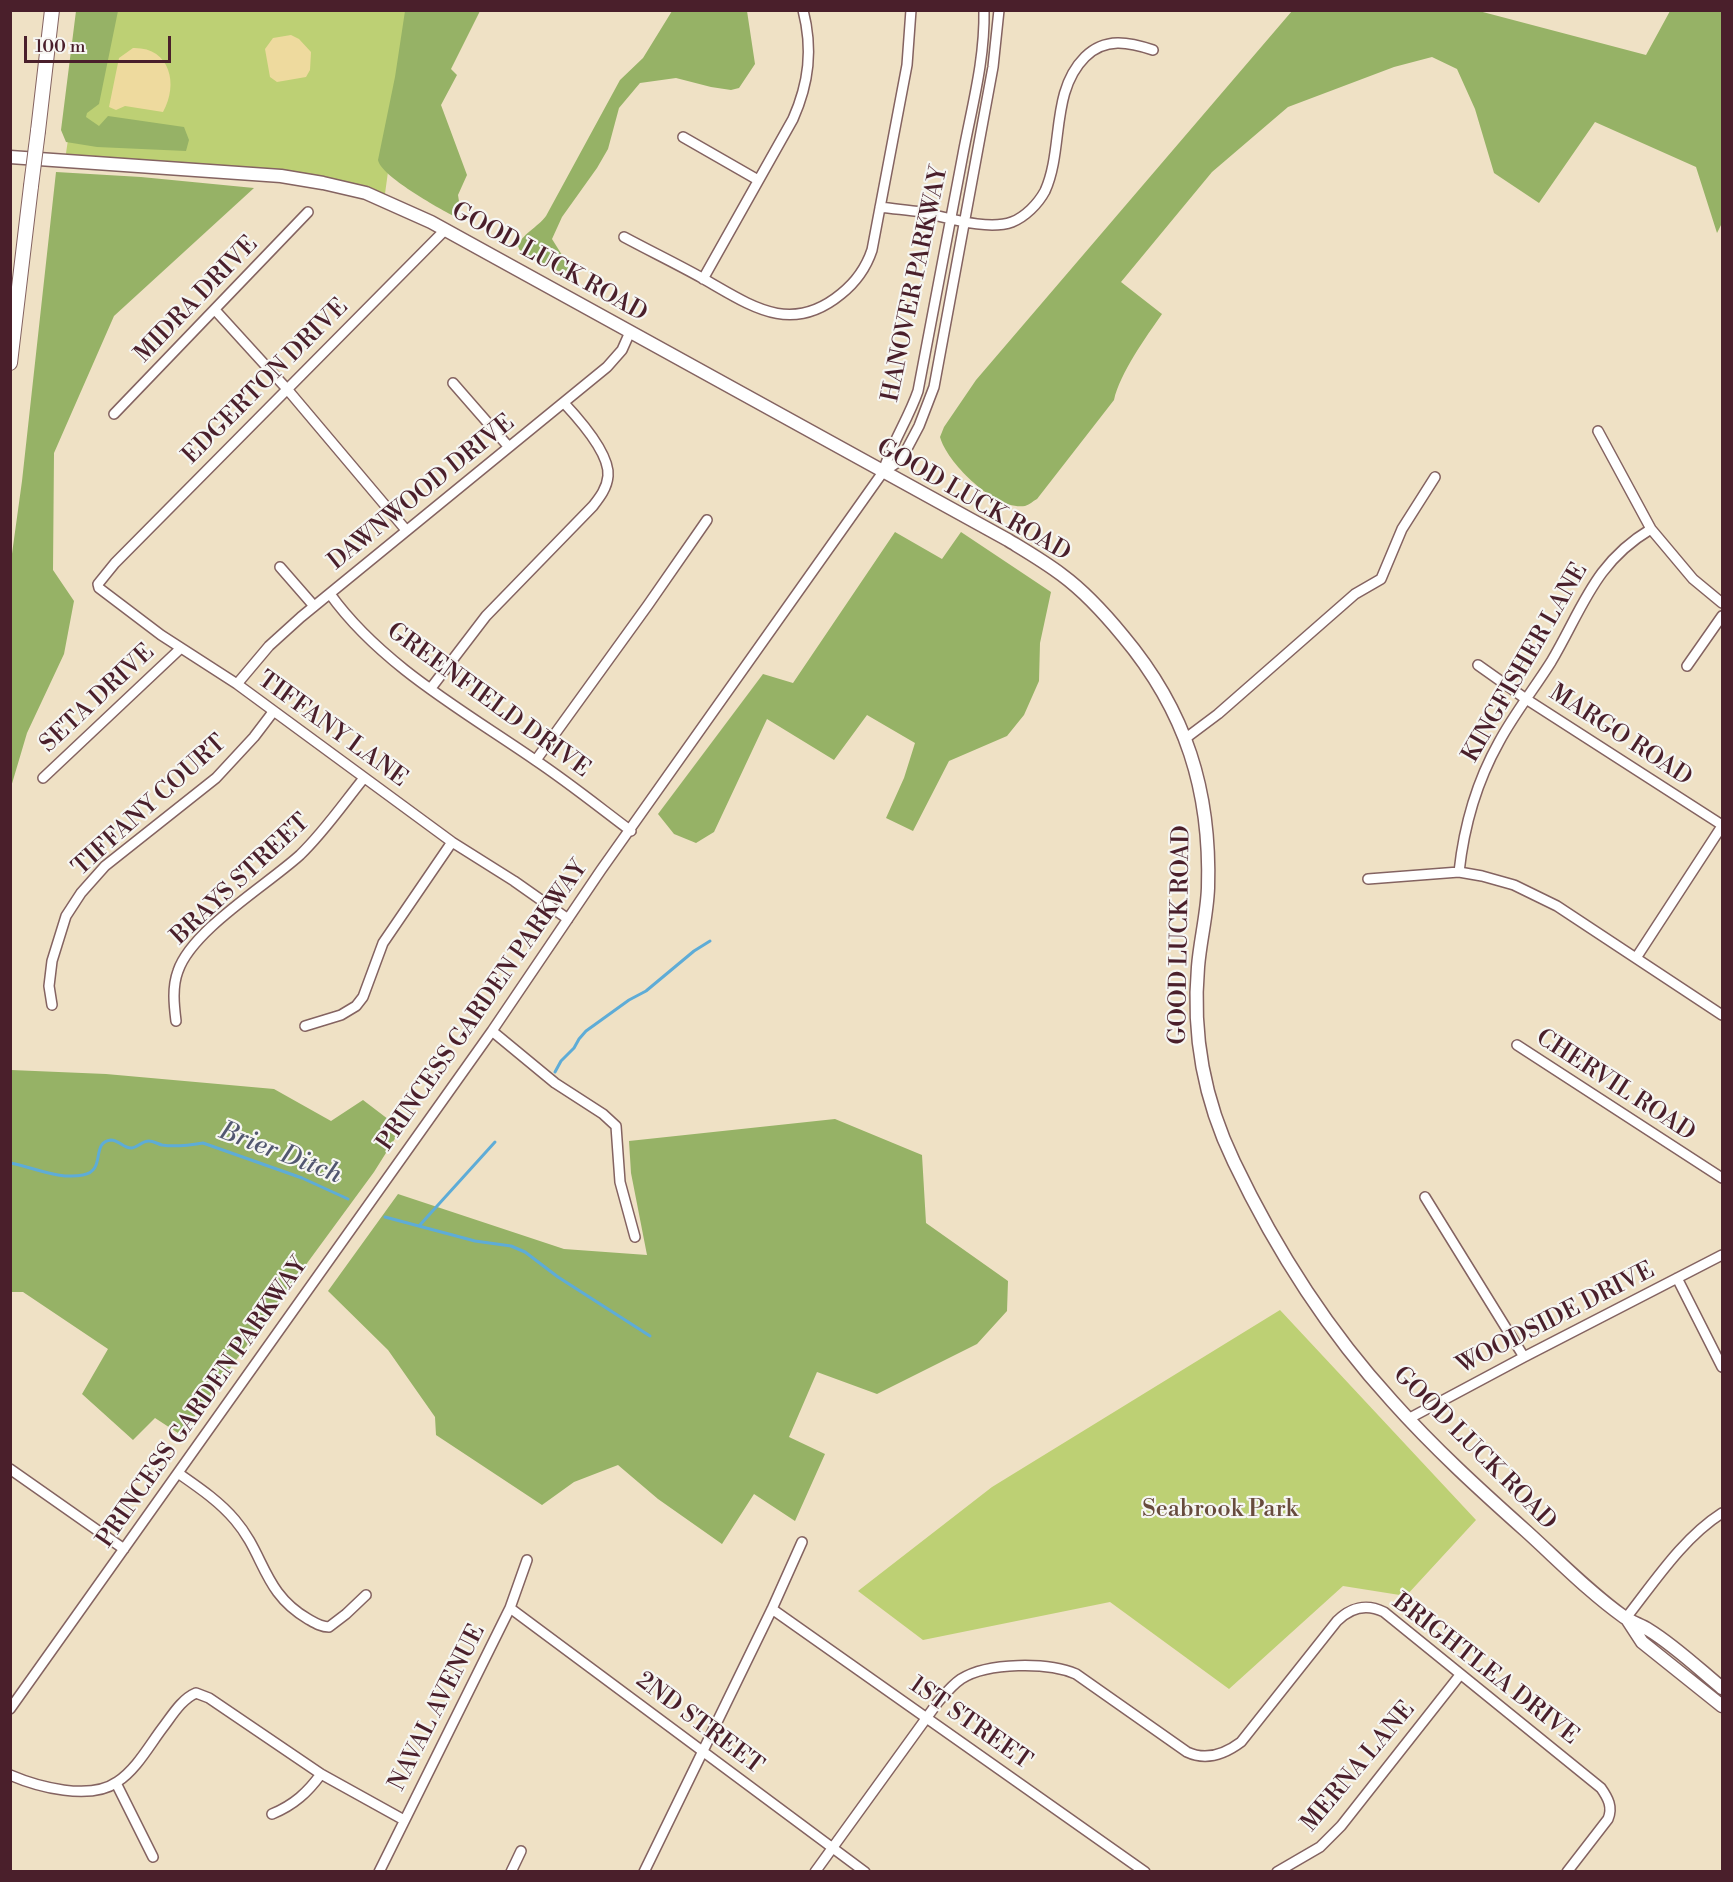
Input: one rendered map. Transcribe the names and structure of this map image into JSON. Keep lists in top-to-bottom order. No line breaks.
{"streets":{"main road":["GOOD LUCK ROAD"],"street":["HANOVER PARKWAY","MIDRA DRIVE","EDGERTON DRIVE","DAWNWOOD DRIVE","KINGFISHER LANE","SETA DRIVE","GREENFIELD DRIVE","TIFFANY LANE","MARGO ROAD","TIFFANY COURT","BRAYS STREET","PRINCESS GARDEN PARKWAY","CHERVIL ROAD","WOODSIDE DRIVE","BRIGHTLEA DRIVE","NAVAL AVENUE","2ND STREET","1ST STREET","MERNA LANE"]},"crossings":[["GOOD LUCK ROAD","HANOVER PARKWAY"],["GOOD LUCK ROAD","EDGERTON DRIVE"],["GOOD LUCK ROAD","DAWNWOOD DRIVE"],["GOOD LUCK ROAD","PRINCESS GARDEN PARKWAY"],["GOOD LUCK ROAD","WOODSIDE DRIVE"],["HANOVER PARKWAY","PRINCESS GARDEN PARKWAY"],["EDGERTON DRIVE","TIFFANY LANE"],["DAWNWOOD DRIVE","GREENFIELD DRIVE"],["DAWNWOOD DRIVE","TIFFANY LANE"],["KINGFISHER LANE","MARGO ROAD"],["SETA DRIVE","TIFFANY LANE"],["GREENFIELD DRIVE","PRINCESS GARDEN PARKWAY"],["TIFFANY LANE","TIFFANY COURT"],["TIFFANY LANE","BRAYS STREET"],["TIFFANY LANE","PRINCESS GARDEN PARKWAY"],["BRIGHTLEA DRIVE","2ND STREET"],["BRIGHTLEA DRIVE","1ST STREET"],["BRIGHTLEA DRIVE","MERNA LANE"],["NAVAL AVENUE","2ND STREET"]],"water":["Brier Ditch"],"parks":["Seabrook Park"],"scale_bar":"100 m"}
